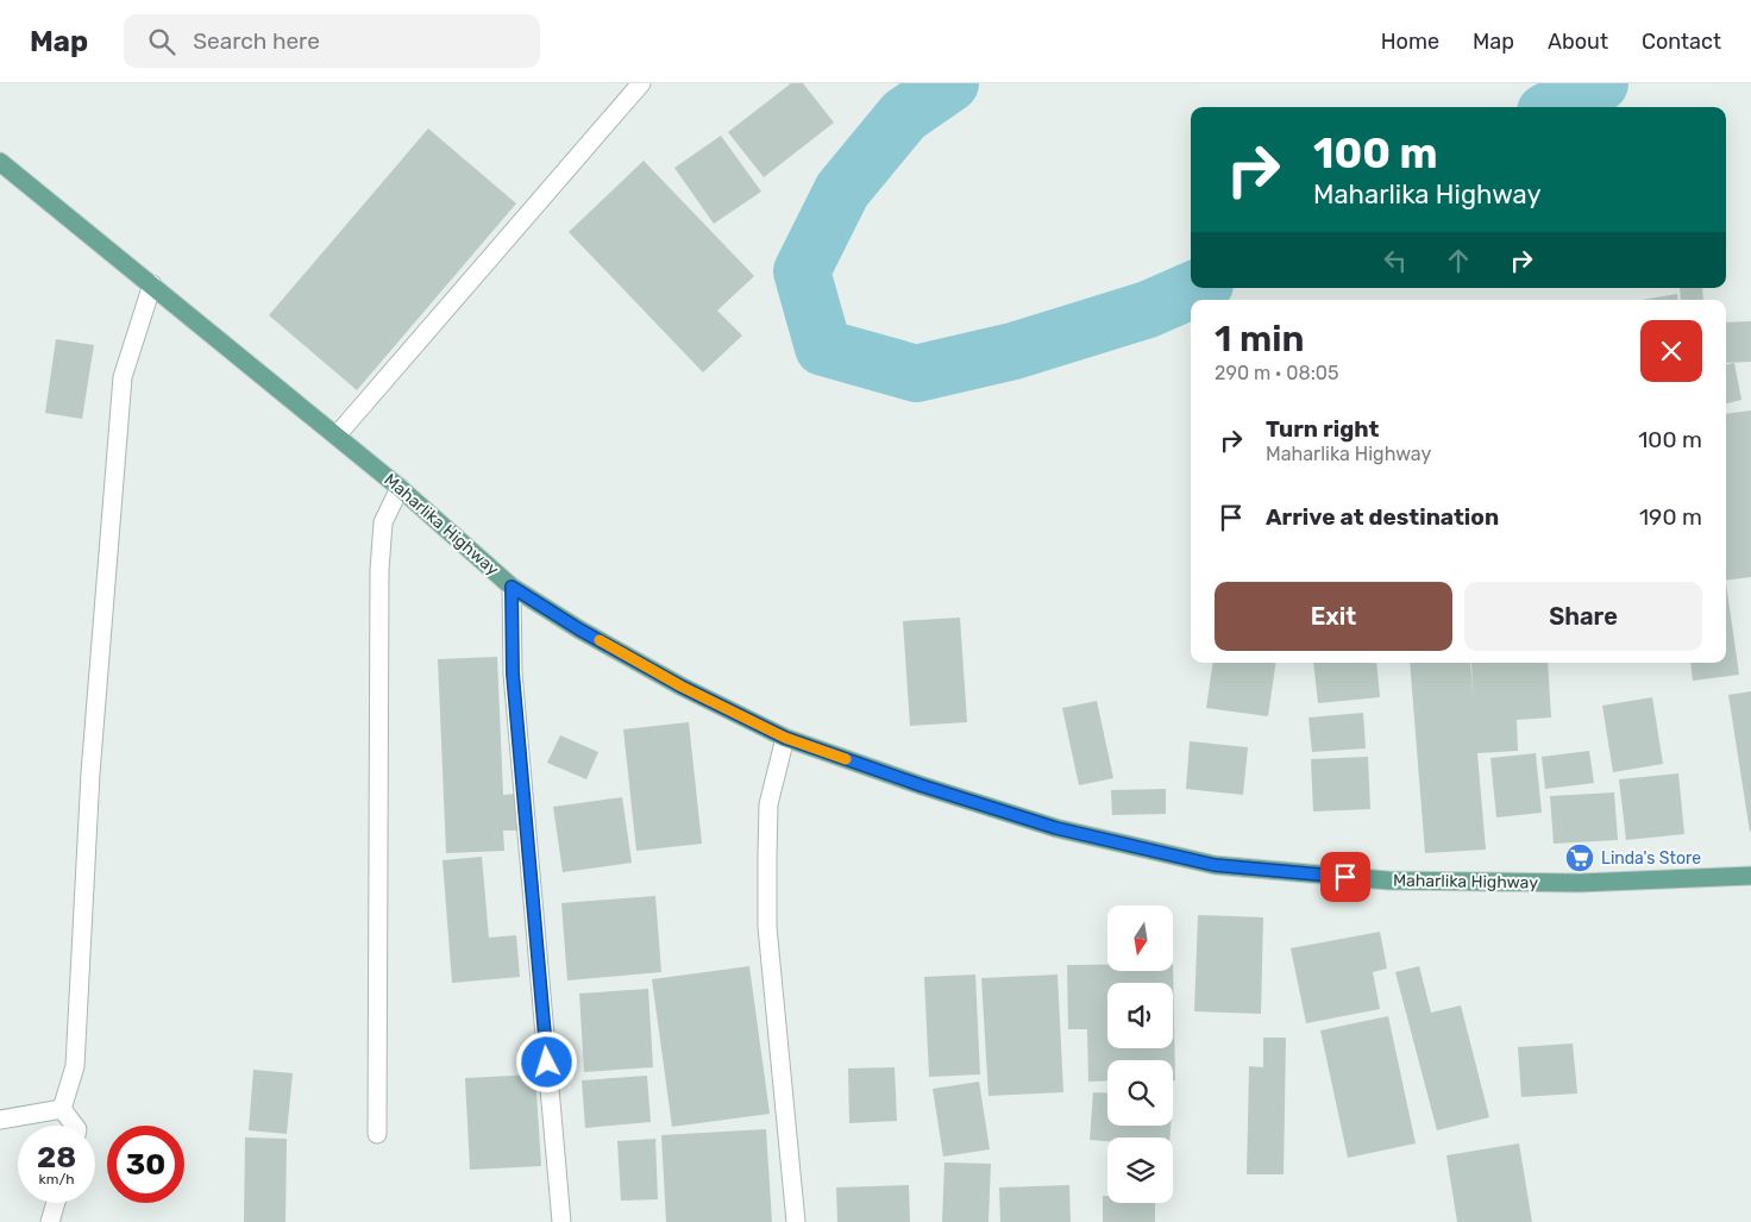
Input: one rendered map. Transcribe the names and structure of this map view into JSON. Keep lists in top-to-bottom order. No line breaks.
{"streets":{"main road":["Maharlika Highway"]},"places":{"supermarket":["Linda's Store"]},"north":"bottom","page":{"header":"Map","search":"Search here","nav":["Home","Map","About","Contact"],"turn":["100 m","Maharlika Highway"],"heading":["1 min","290 m · 08:05"],"list":[{"name":"Turn right","note":"Maharlika Highway","value":"100 m"},{"name":"Arrive at destination","value":"190 m"}],"buttons":["Exit","Share"],"speed":"28 km/h","limit":"30"}}
